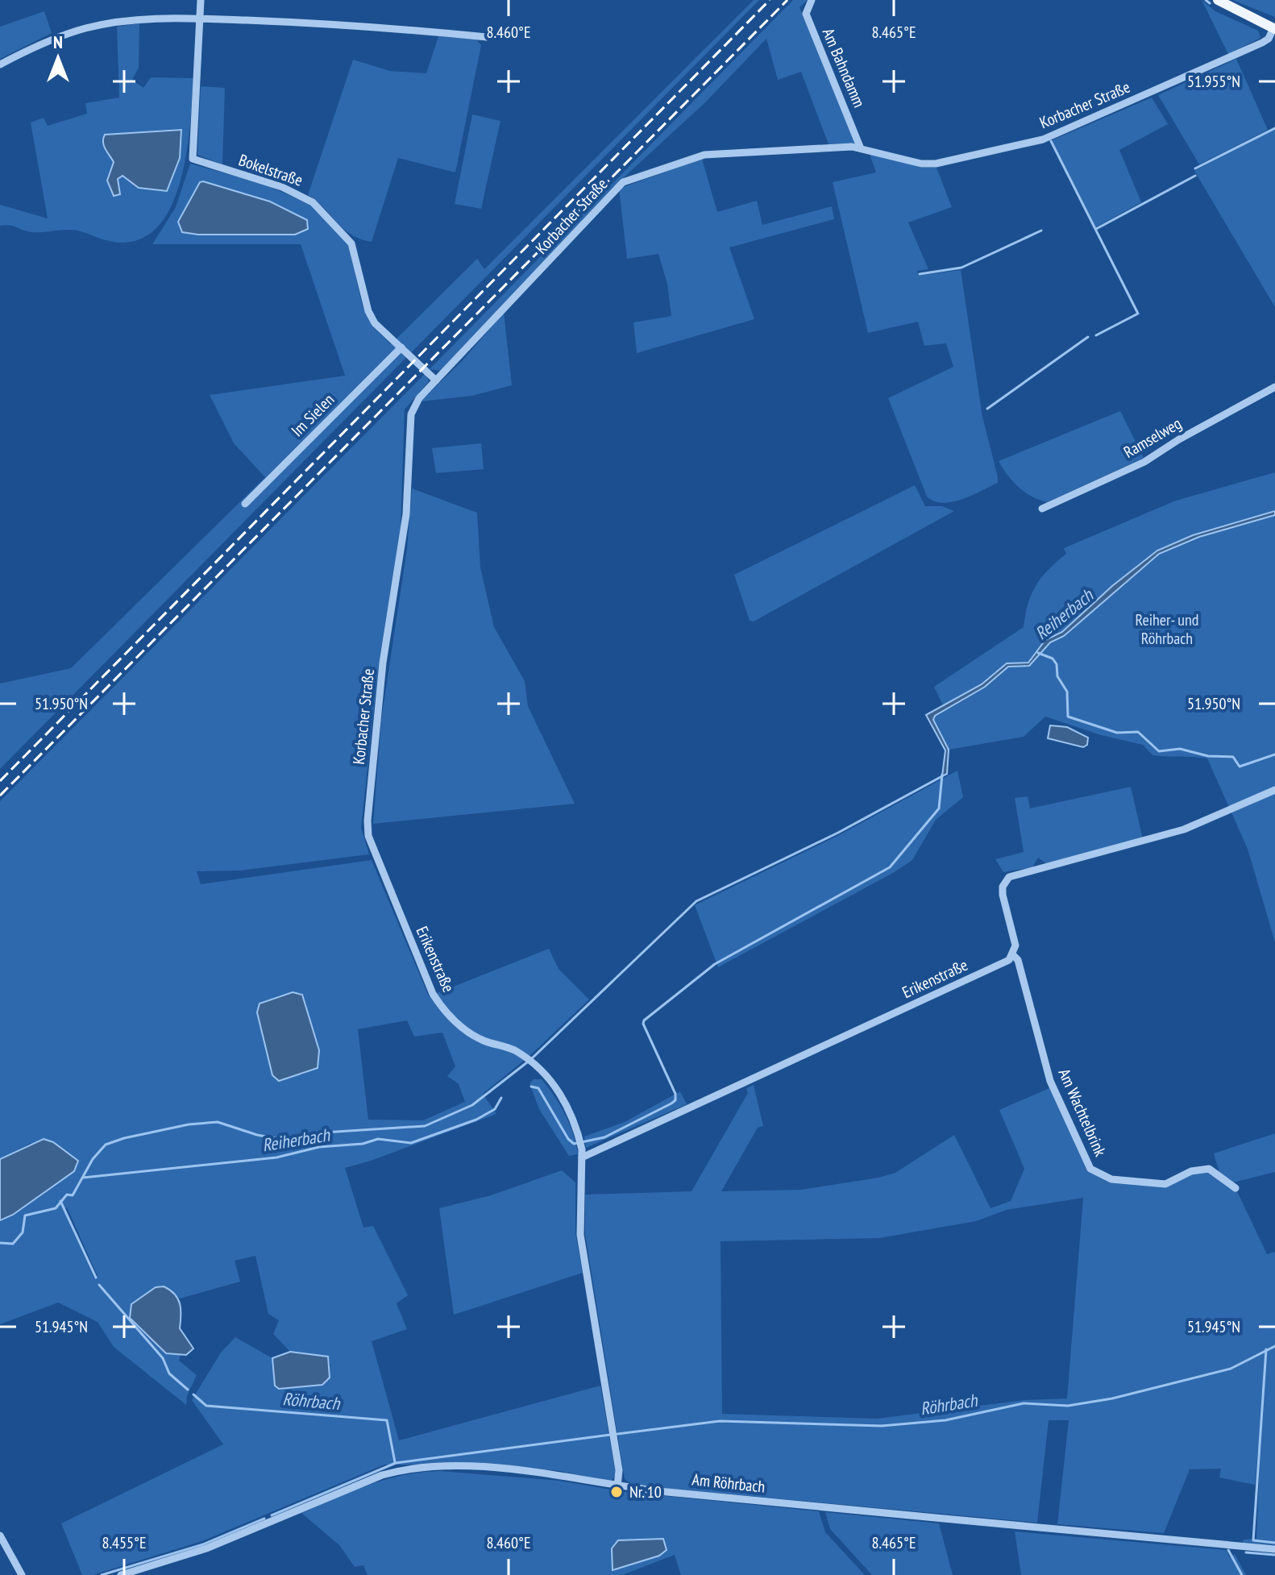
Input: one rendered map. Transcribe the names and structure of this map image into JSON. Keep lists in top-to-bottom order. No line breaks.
{"streets":{"street":["Am Bahndamm","Korbacher Straße","Bokelstraße","Im Sielen","Ramselweg","Erikenstraße","Am Wachtelbrink","Am Röhrbach"]},"crossings":[["Am Bahndamm","Korbacher Straße"],["Korbacher Straße","Bokelstraße"],["Korbacher Straße","Erikenstraße"],["Bokelstraße","Im Sielen"],["Erikenstraße","Am Wachtelbrink"],["Erikenstraße","Am Röhrbach"]],"water":["Reiherbach","Röhrbach"],"parks":["Reiher- und Röhrbach"],"places":["Nr. 10"],"north":"top","coordinates":["8.460°E","8.465°E","51.955°N","51.950°N","51.945°N","8.455°E"]}
